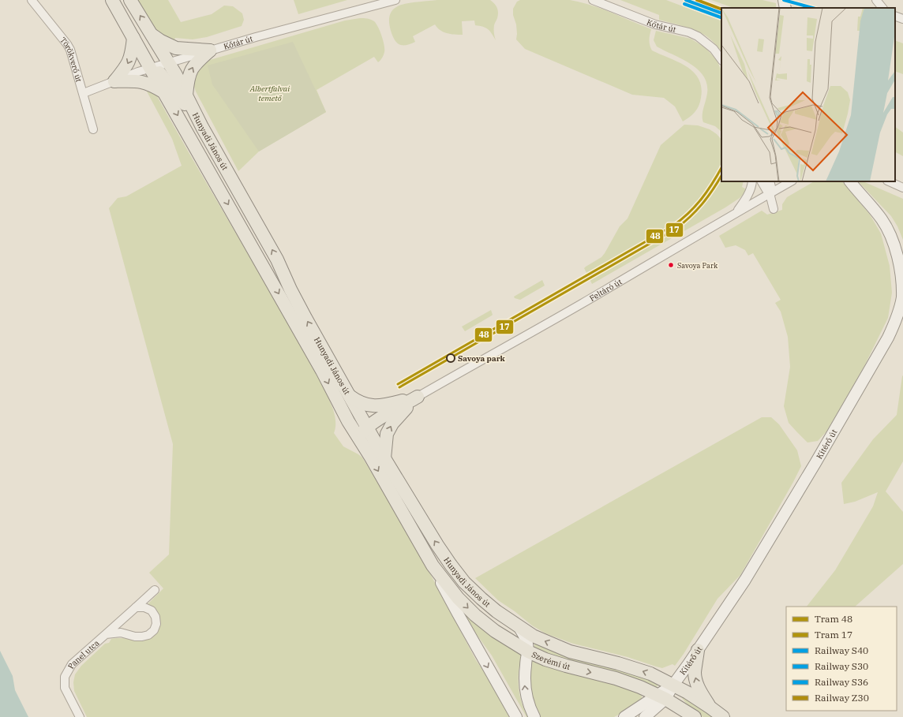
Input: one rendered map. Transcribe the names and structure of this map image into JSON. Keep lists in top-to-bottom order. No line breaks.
{"streets":{"main road":["Hunyadi János út","Kitérő út","Szerémi út"],"street":["Kőtár út","Törökverő út","Feltáró út","Panel utca"]},"crossings":[["Kőtár út","Törökverő út"],["Kőtár út","Hunyadi János út"],["Hunyadi János út","Szerémi út"],["Kitérő út","Szerémi út"]],"parks":["Albertfalvai temető"],"places":["Savoya Park","Savoya park"],"lines":["rail line S40","rail line S30","rail line Z30","rail line S36","tram line 48","tram line 17"],"legend":["Tram 48","Tram 17","Railway S40","Railway S30","Railway S36","Railway Z30"]}
